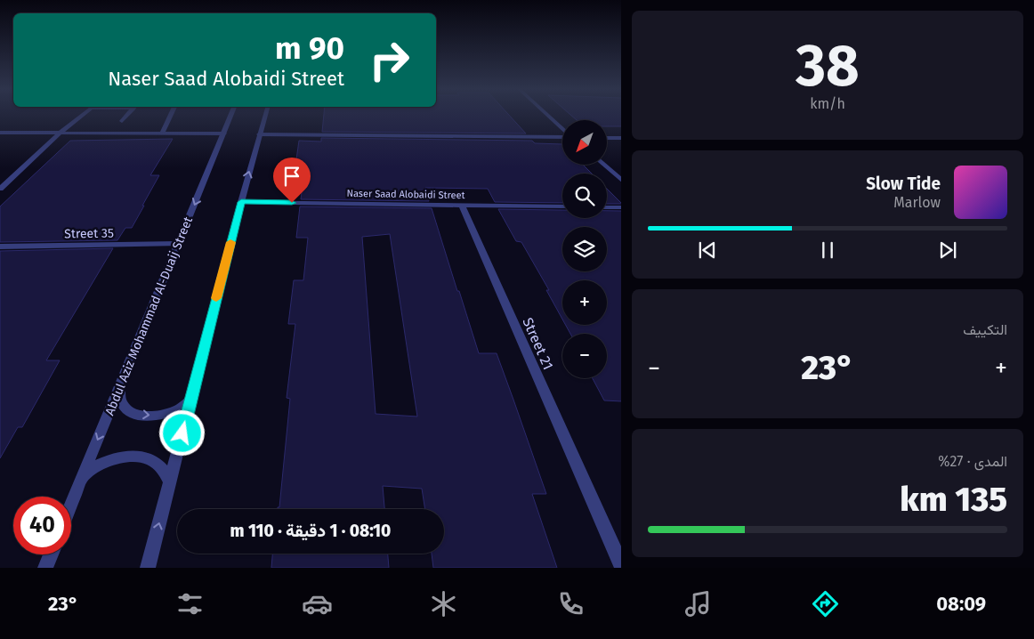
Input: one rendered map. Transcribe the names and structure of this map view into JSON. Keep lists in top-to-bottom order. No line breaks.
{"streets":{"street":["Naser Saad Alobaidi Street","Street 35","Abdul Aziz Mohammad Al-Duaij Street","Street 21"]},"crossings":[["Naser Saad Alobaidi Street","Street 21"],["Street 35","Abdul Aziz Mohammad Al-Duaij Street"]],"north":"bottom left","page":{"tile":[["38","km/h"],"التكييف",["المدى · 27%","135 km"]],"turn":["90 m","Naser Saad Alobaidi Street"],"map_buttons":["+","−"],"song":["Slow Tide","Marlow"],"heat":["−","23°","+"],"limit":"40","trip":"08:10 · 1 دقيقة · 110 m","tabs":["08:09","23°"]}}
